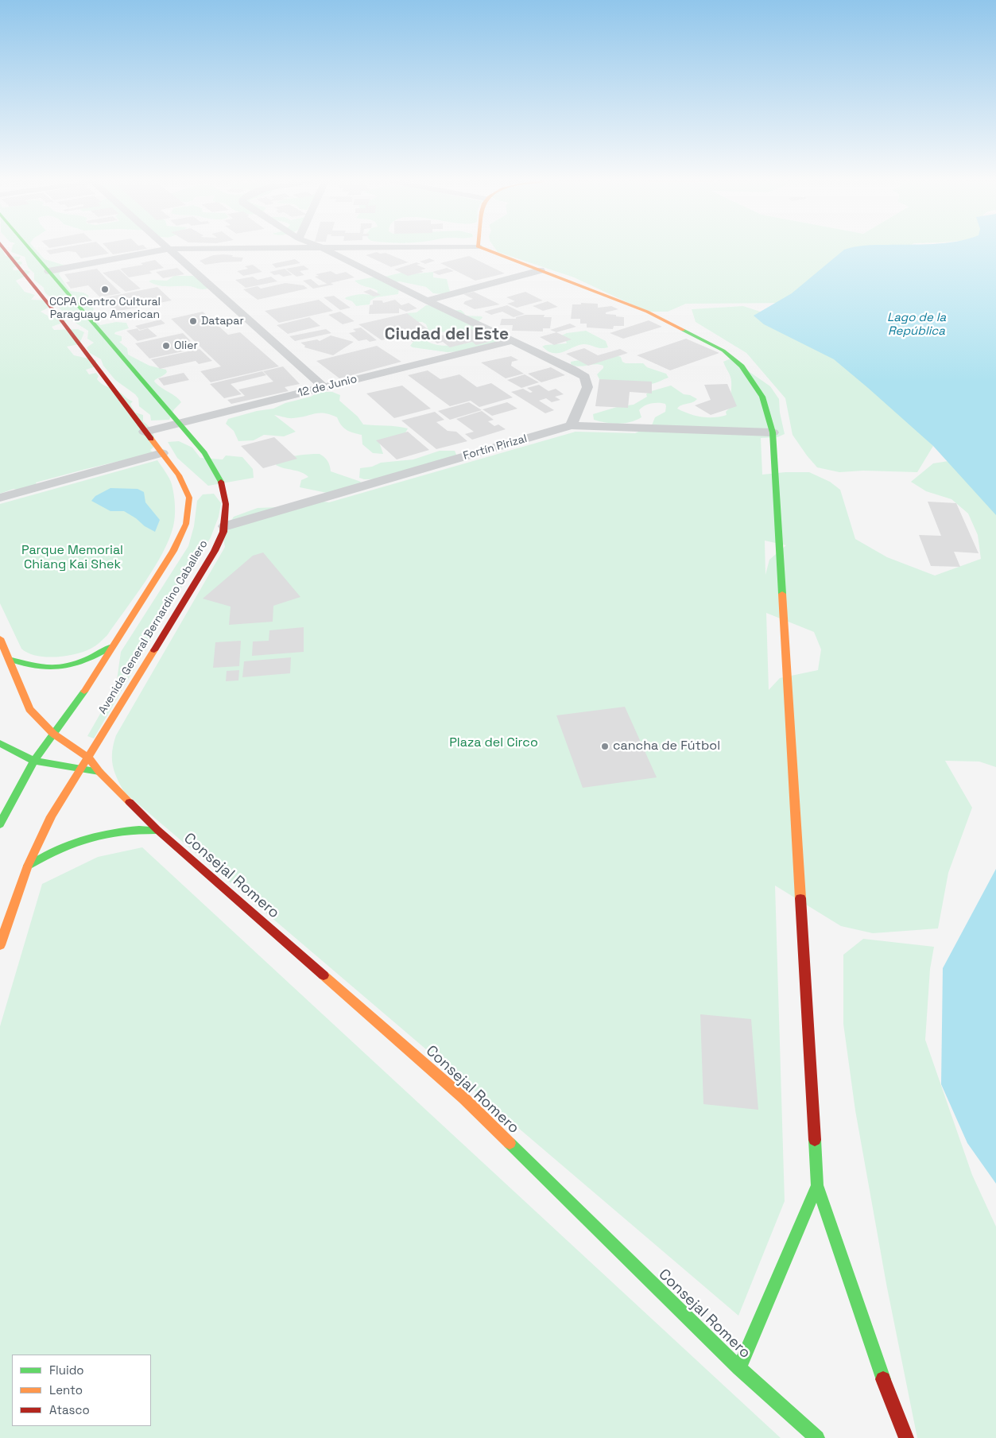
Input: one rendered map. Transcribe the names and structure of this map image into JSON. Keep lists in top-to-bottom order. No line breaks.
{"streets":{"street":["12 de Junio","Fortín Pirizal","Avenida General Bernardino Caballero","Consejal Romero"]},"crossings":[["12 de Junio","Avenida General Bernardino Caballero"],["Fortín Pirizal","Avenida General Bernardino Caballero"],["Avenida General Bernardino Caballero","Consejal Romero"]],"districts":["Ciudad del Este"],"water":["Lago de la República"],"parks":["Parque Memorial Chiang Kai Shek","Plaza del Circo"],"places":["CCPA Centro Cultural Paraguayo American","Datapar","Olier","cancha de Fútbol"],"legend":["Fluido","Lento","Atasco"]}
